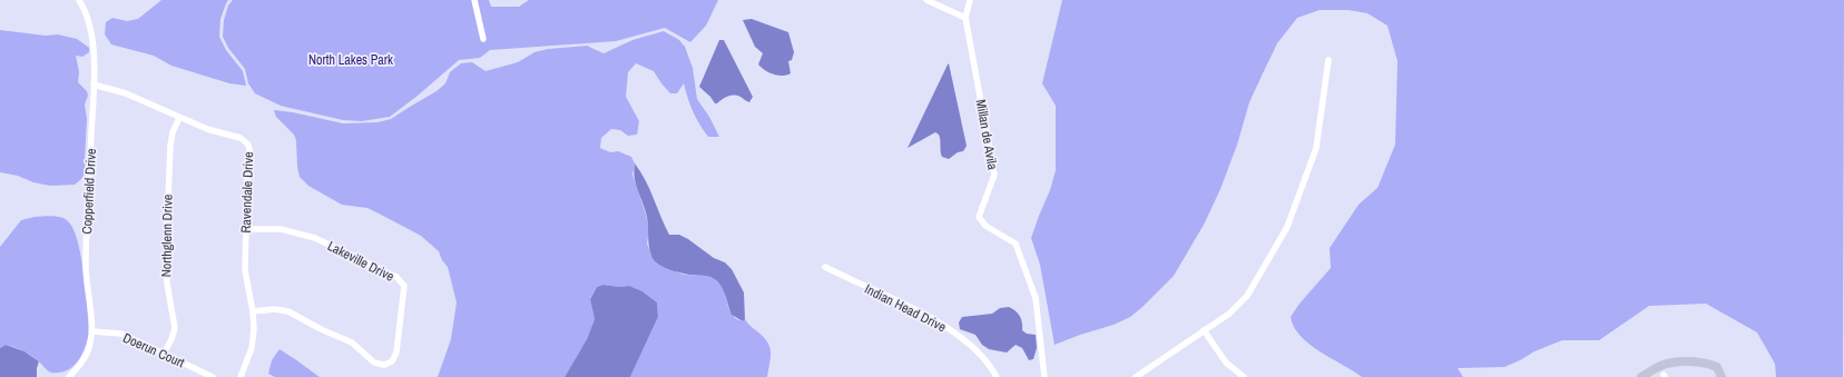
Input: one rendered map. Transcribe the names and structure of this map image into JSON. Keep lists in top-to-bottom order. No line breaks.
{"streets":{"street":["Millan de Avila","Copperfield Drive","Ravendale Drive","Northglenn Drive","Lakeville Drive","Indian Head Drive","Doerun Court"]},"crossings":[["Copperfield Drive","Ravendale Drive"],["Copperfield Drive","Doerun Court"],["Ravendale Drive","Northglenn Drive"],["Ravendale Drive","Lakeville Drive"],["Northglenn Drive","Doerun Court"]],"parks":["North Lakes Park"]}
